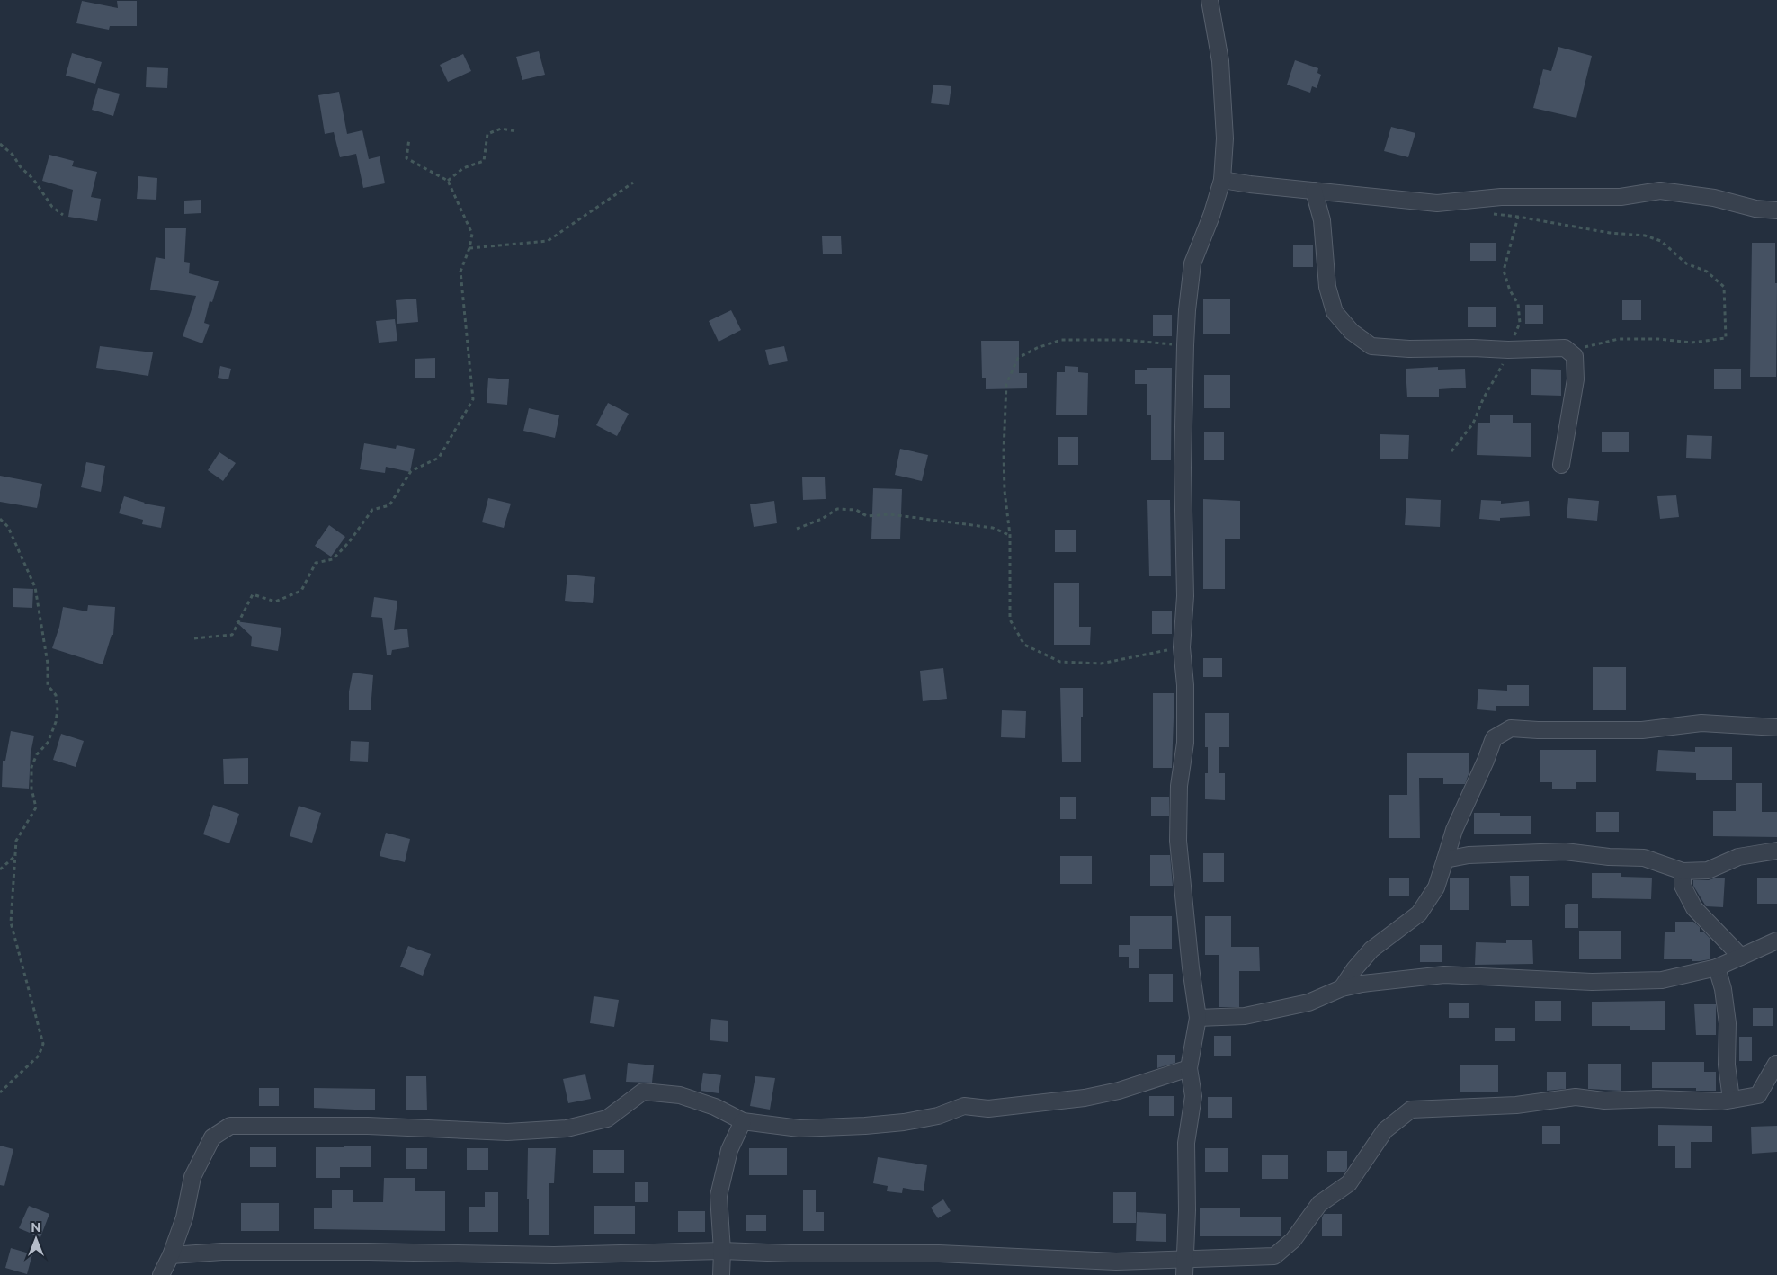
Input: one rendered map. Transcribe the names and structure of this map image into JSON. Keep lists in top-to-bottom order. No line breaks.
{"north":"top"}
